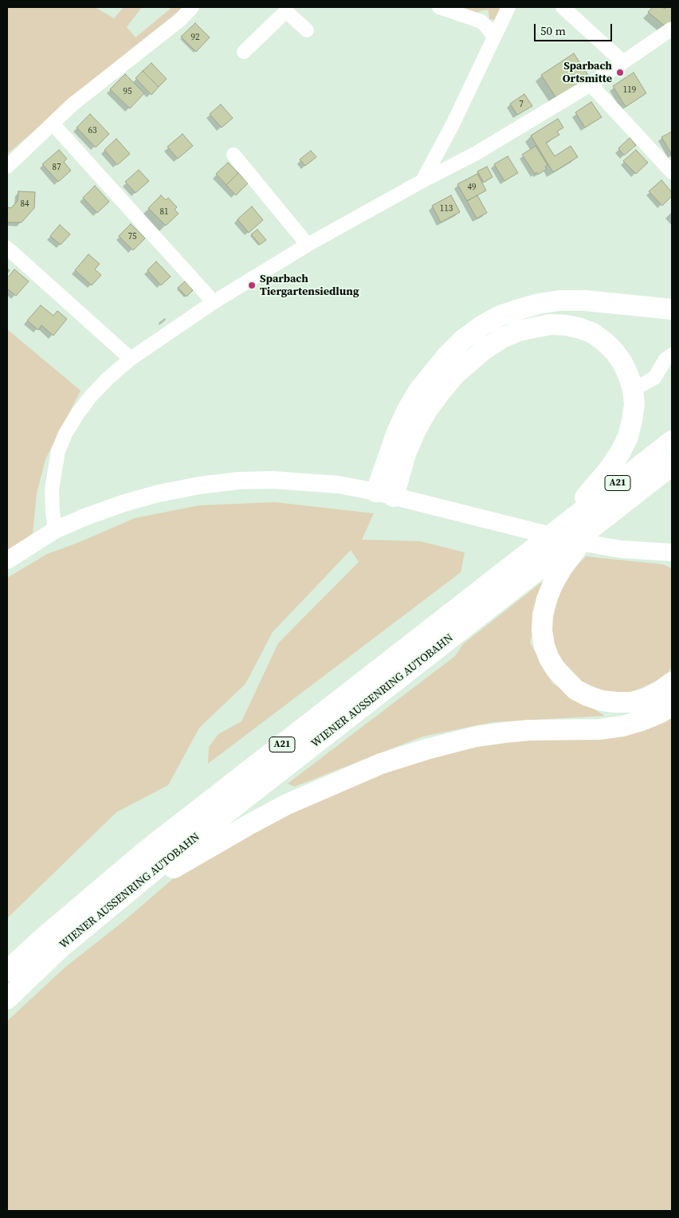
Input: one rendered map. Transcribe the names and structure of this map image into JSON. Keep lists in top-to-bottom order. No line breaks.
{"streets":{"highway":["A21","WIENER AUSSENRING AUTOBAHN"]},"places":["Sparbach Ortsmitte","Sparbach Tiergartensiedlung"],"house_numbers":["92","119","95","7","63","87","49","84","113","81","75"],"scale_bar":"50 m"}
